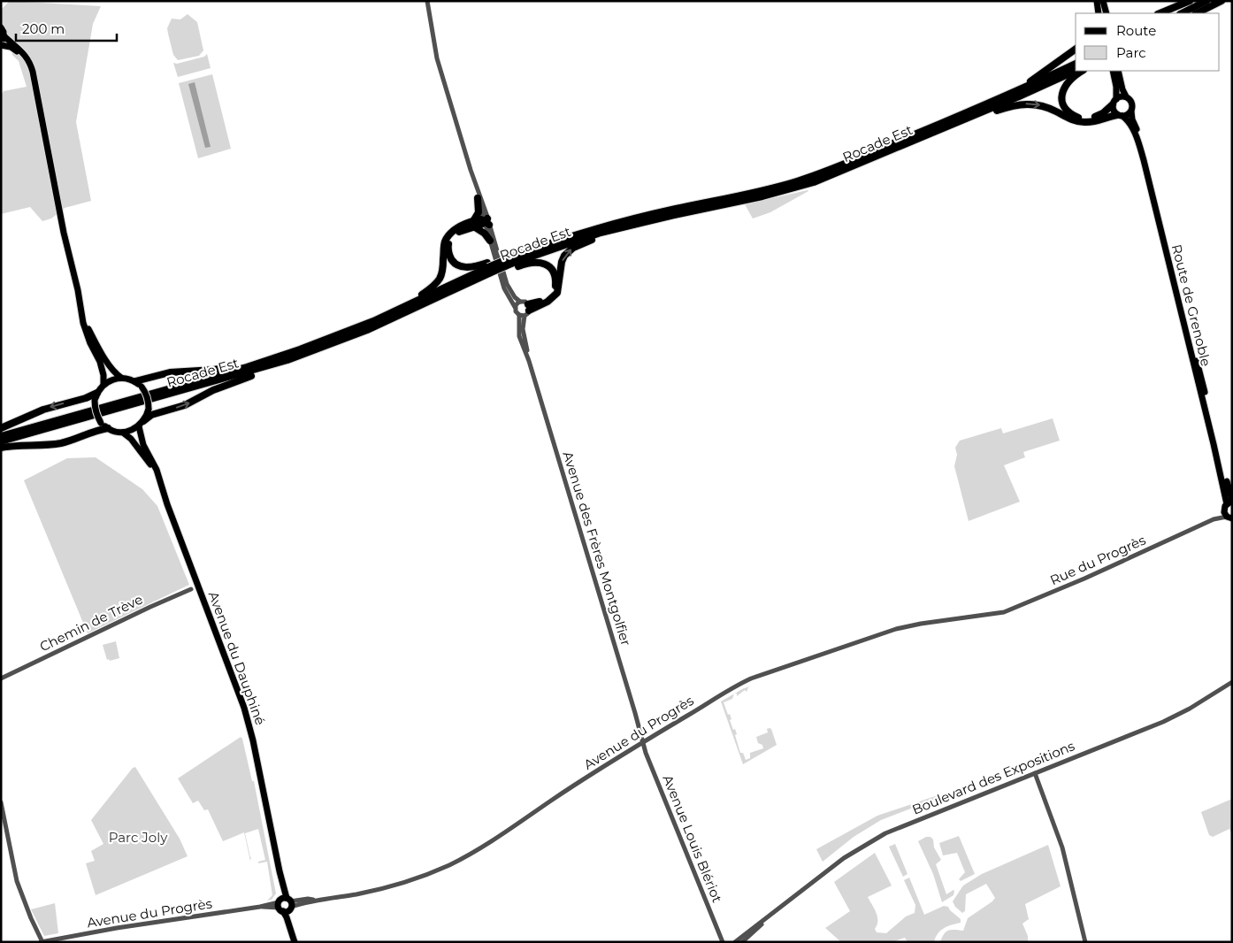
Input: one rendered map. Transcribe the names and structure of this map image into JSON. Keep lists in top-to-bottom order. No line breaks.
{"streets":{"highway":["Rocade Est"],"main road":["Route de Grenoble","Avenue du Dauphiné"],"street":["Avenue des Frères Montgolfier","Rue du Progrès","Chemin de Trève","Avenue du Progrès","Boulevard des Expositions","Avenue Louis Blériot"]},"crossings":[["Route de Grenoble","Rue du Progrès"],["Avenue des Frères Montgolfier","Avenue du Progrès"],["Avenue des Frères Montgolfier","Avenue Louis Blériot"],["Rue du Progrès","Avenue du Progrès"],["Avenue du Dauphiné","Avenue du Progrès"],["Avenue du Progrès","Avenue Louis Blériot"]],"parks":["Parc Joly"],"legend":["Route","Parc"],"scale_bar":"200 m"}
